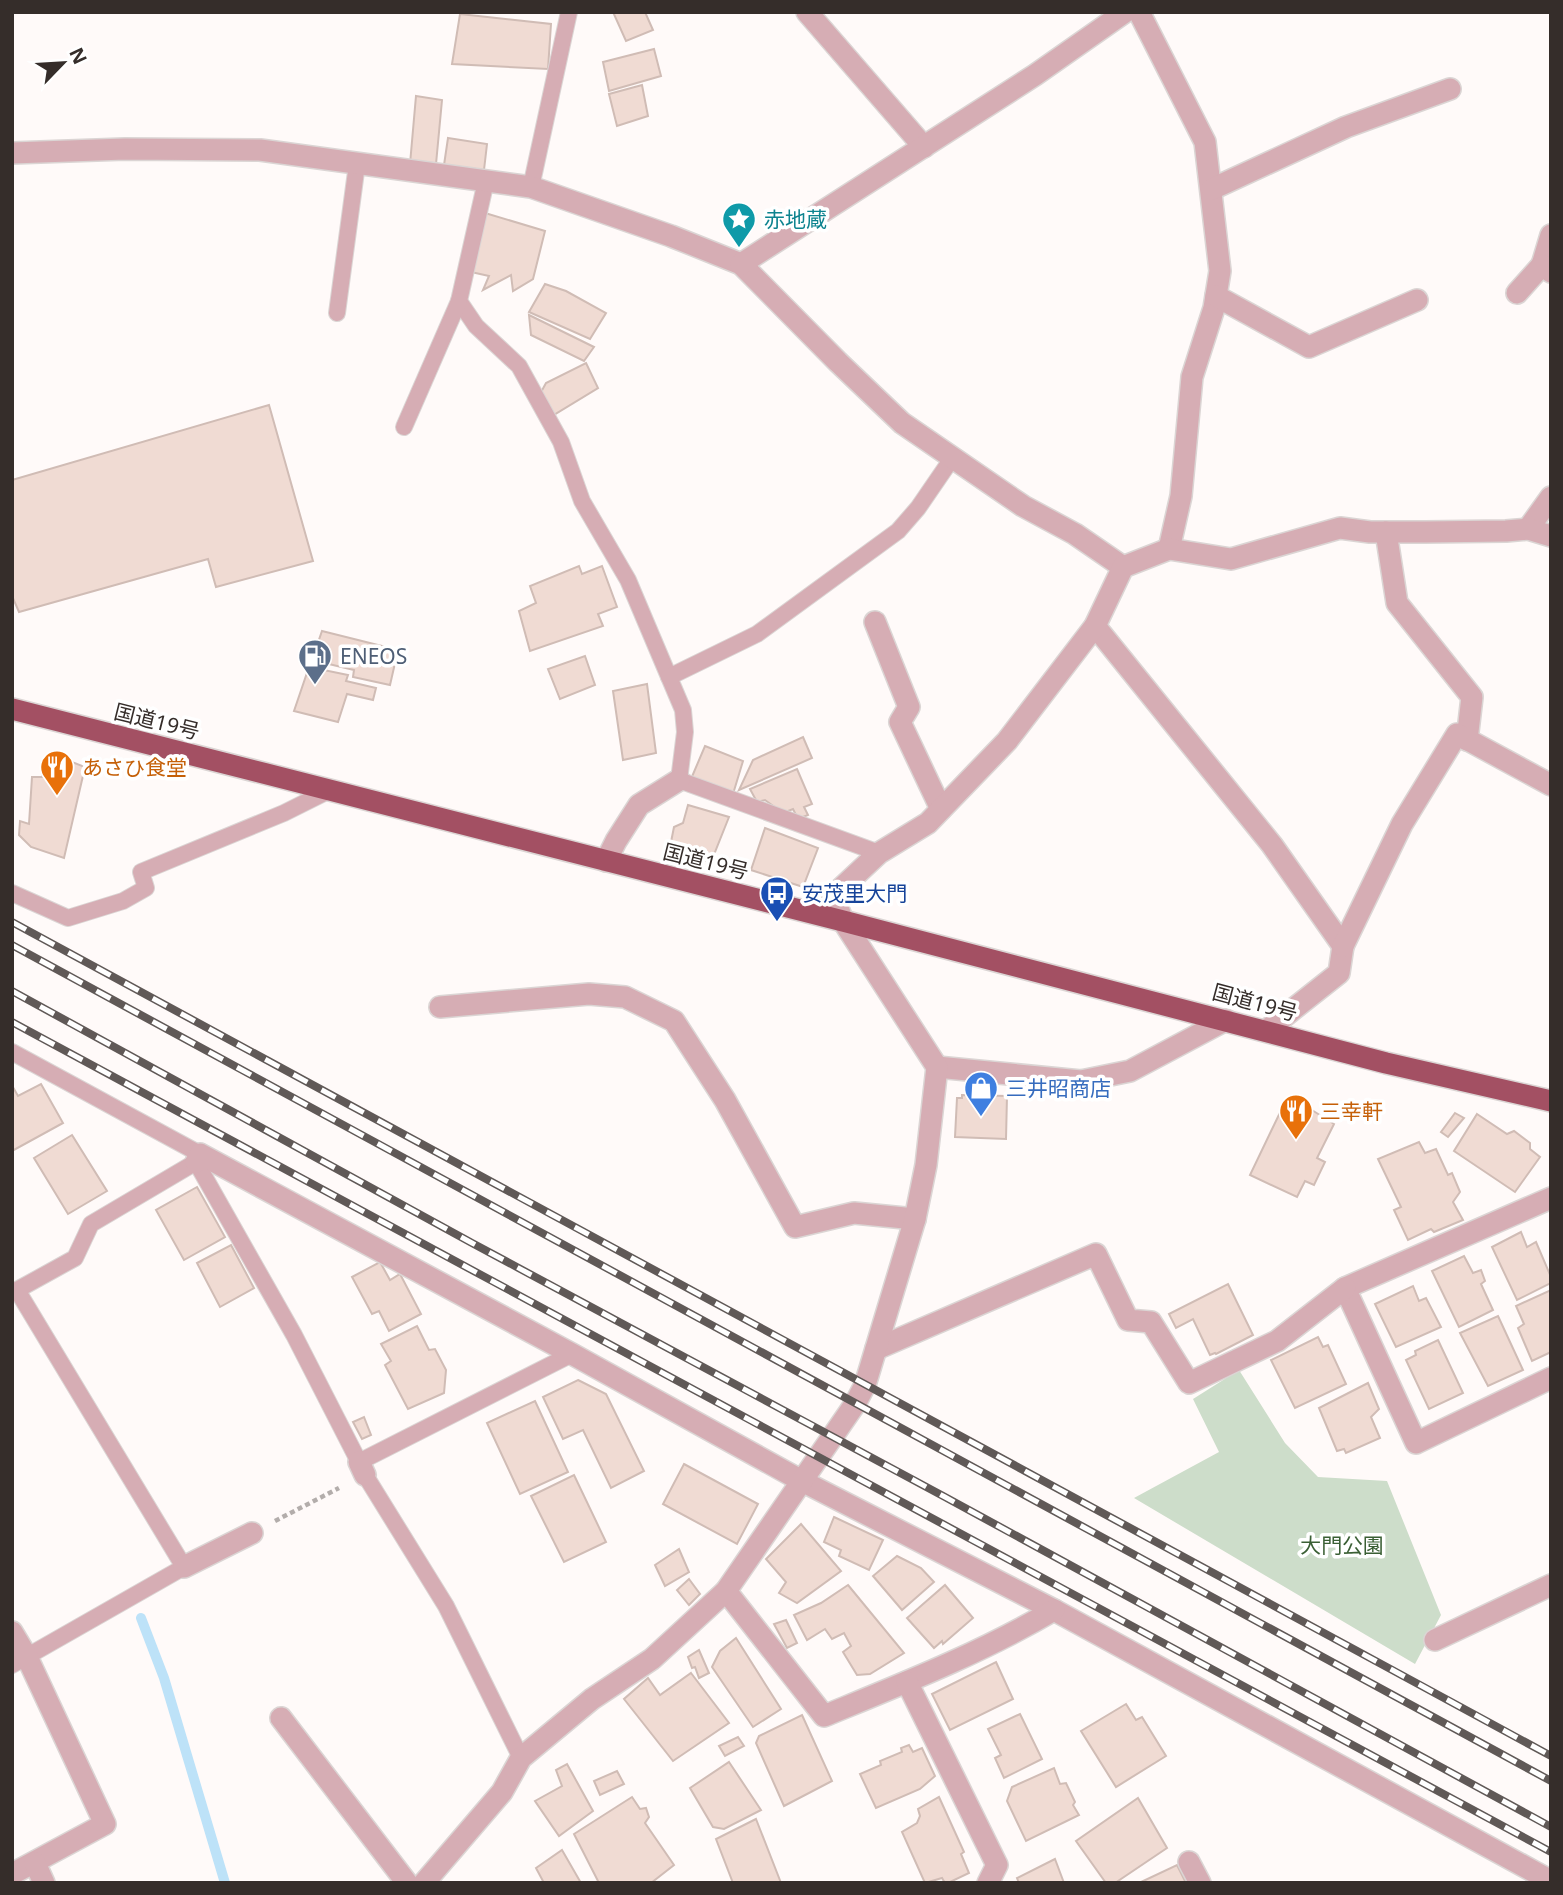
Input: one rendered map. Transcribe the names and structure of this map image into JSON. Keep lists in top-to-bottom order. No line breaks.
{"streets":{"highway":["国道19号"]},"parks":["大門公園"],"places":{"place":["赤地蔵"],"fuel station":["ENEOS"],"restaurant":["あさひ食堂","三幸軒"],"bus stop":["安茂里大門"],"shop":["三井昭商店"]},"north":"top right"}
